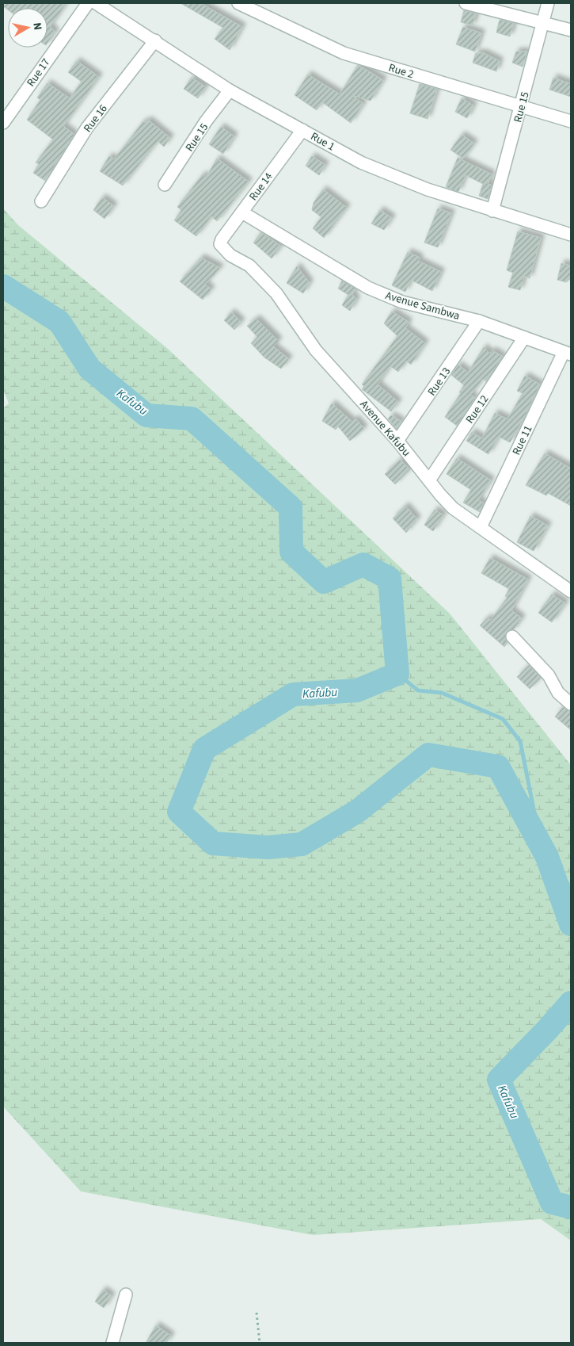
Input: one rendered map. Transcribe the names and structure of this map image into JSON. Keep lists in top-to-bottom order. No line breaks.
{"streets":{"street":["Rue 2","Rue 17","Rue 15","Rue 16","Rue 1","Rue 14","Avenue Sambwa","Rue 13","Rue 12","Avenue Kafubu","Rue 11"]},"crossings":[["Rue 2","Rue 15"],["Rue 15","Rue 1"],["Rue 16","Rue 1"],["Rue 1","Rue 14"],["Rue 14","Avenue Sambwa"],["Rue 14","Avenue Kafubu"],["Avenue Sambwa","Rue 13"],["Avenue Sambwa","Rue 12"],["Avenue Sambwa","Rue 11"],["Rue 13","Avenue Kafubu"],["Rue 12","Avenue Kafubu"],["Avenue Kafubu","Rue 11"]],"water":["Kafubu"],"north":"right"}
